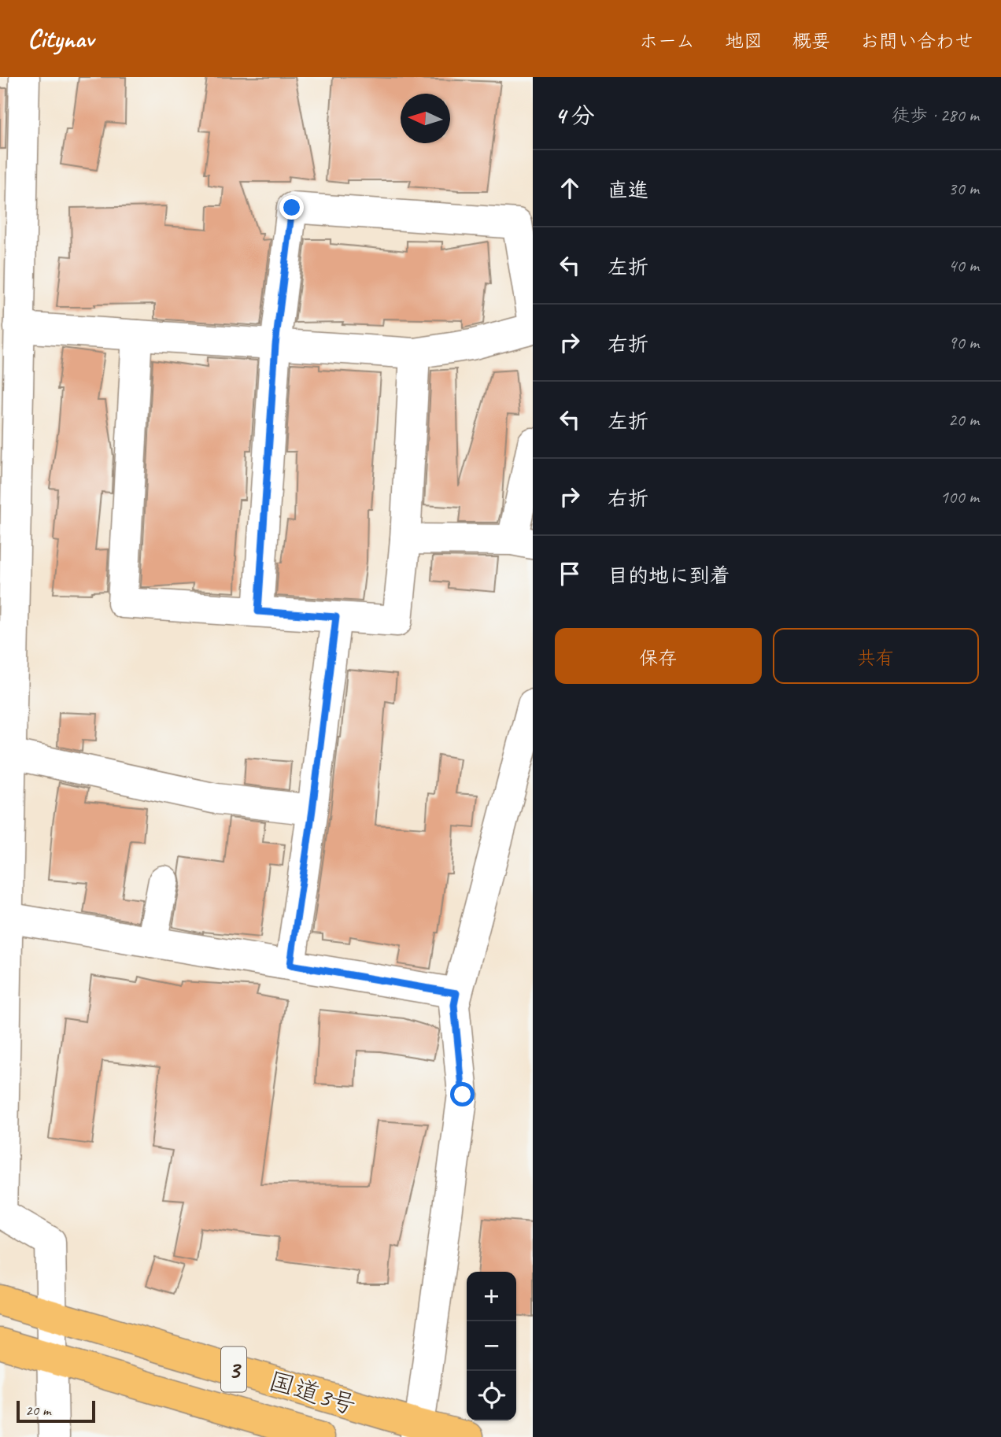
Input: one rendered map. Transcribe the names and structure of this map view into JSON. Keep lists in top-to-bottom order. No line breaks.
{"streets":{"highway":["3","国道3号"]},"scale_bar":"20 m","north":"left","page":{"header":"Citynav","nav":["ホーム","地図","概要","お問い合わせ"],"heading":["4 分","徒歩 · 280 m"],"list":[["直進","30 m"],["左折","40 m"],["右折","90 m"],["左折","20 m"],["右折","100 m"],"目的地に到着"],"buttons":["保存","共有"],"map_buttons":["+","−"],"scale":"20 m"}}
